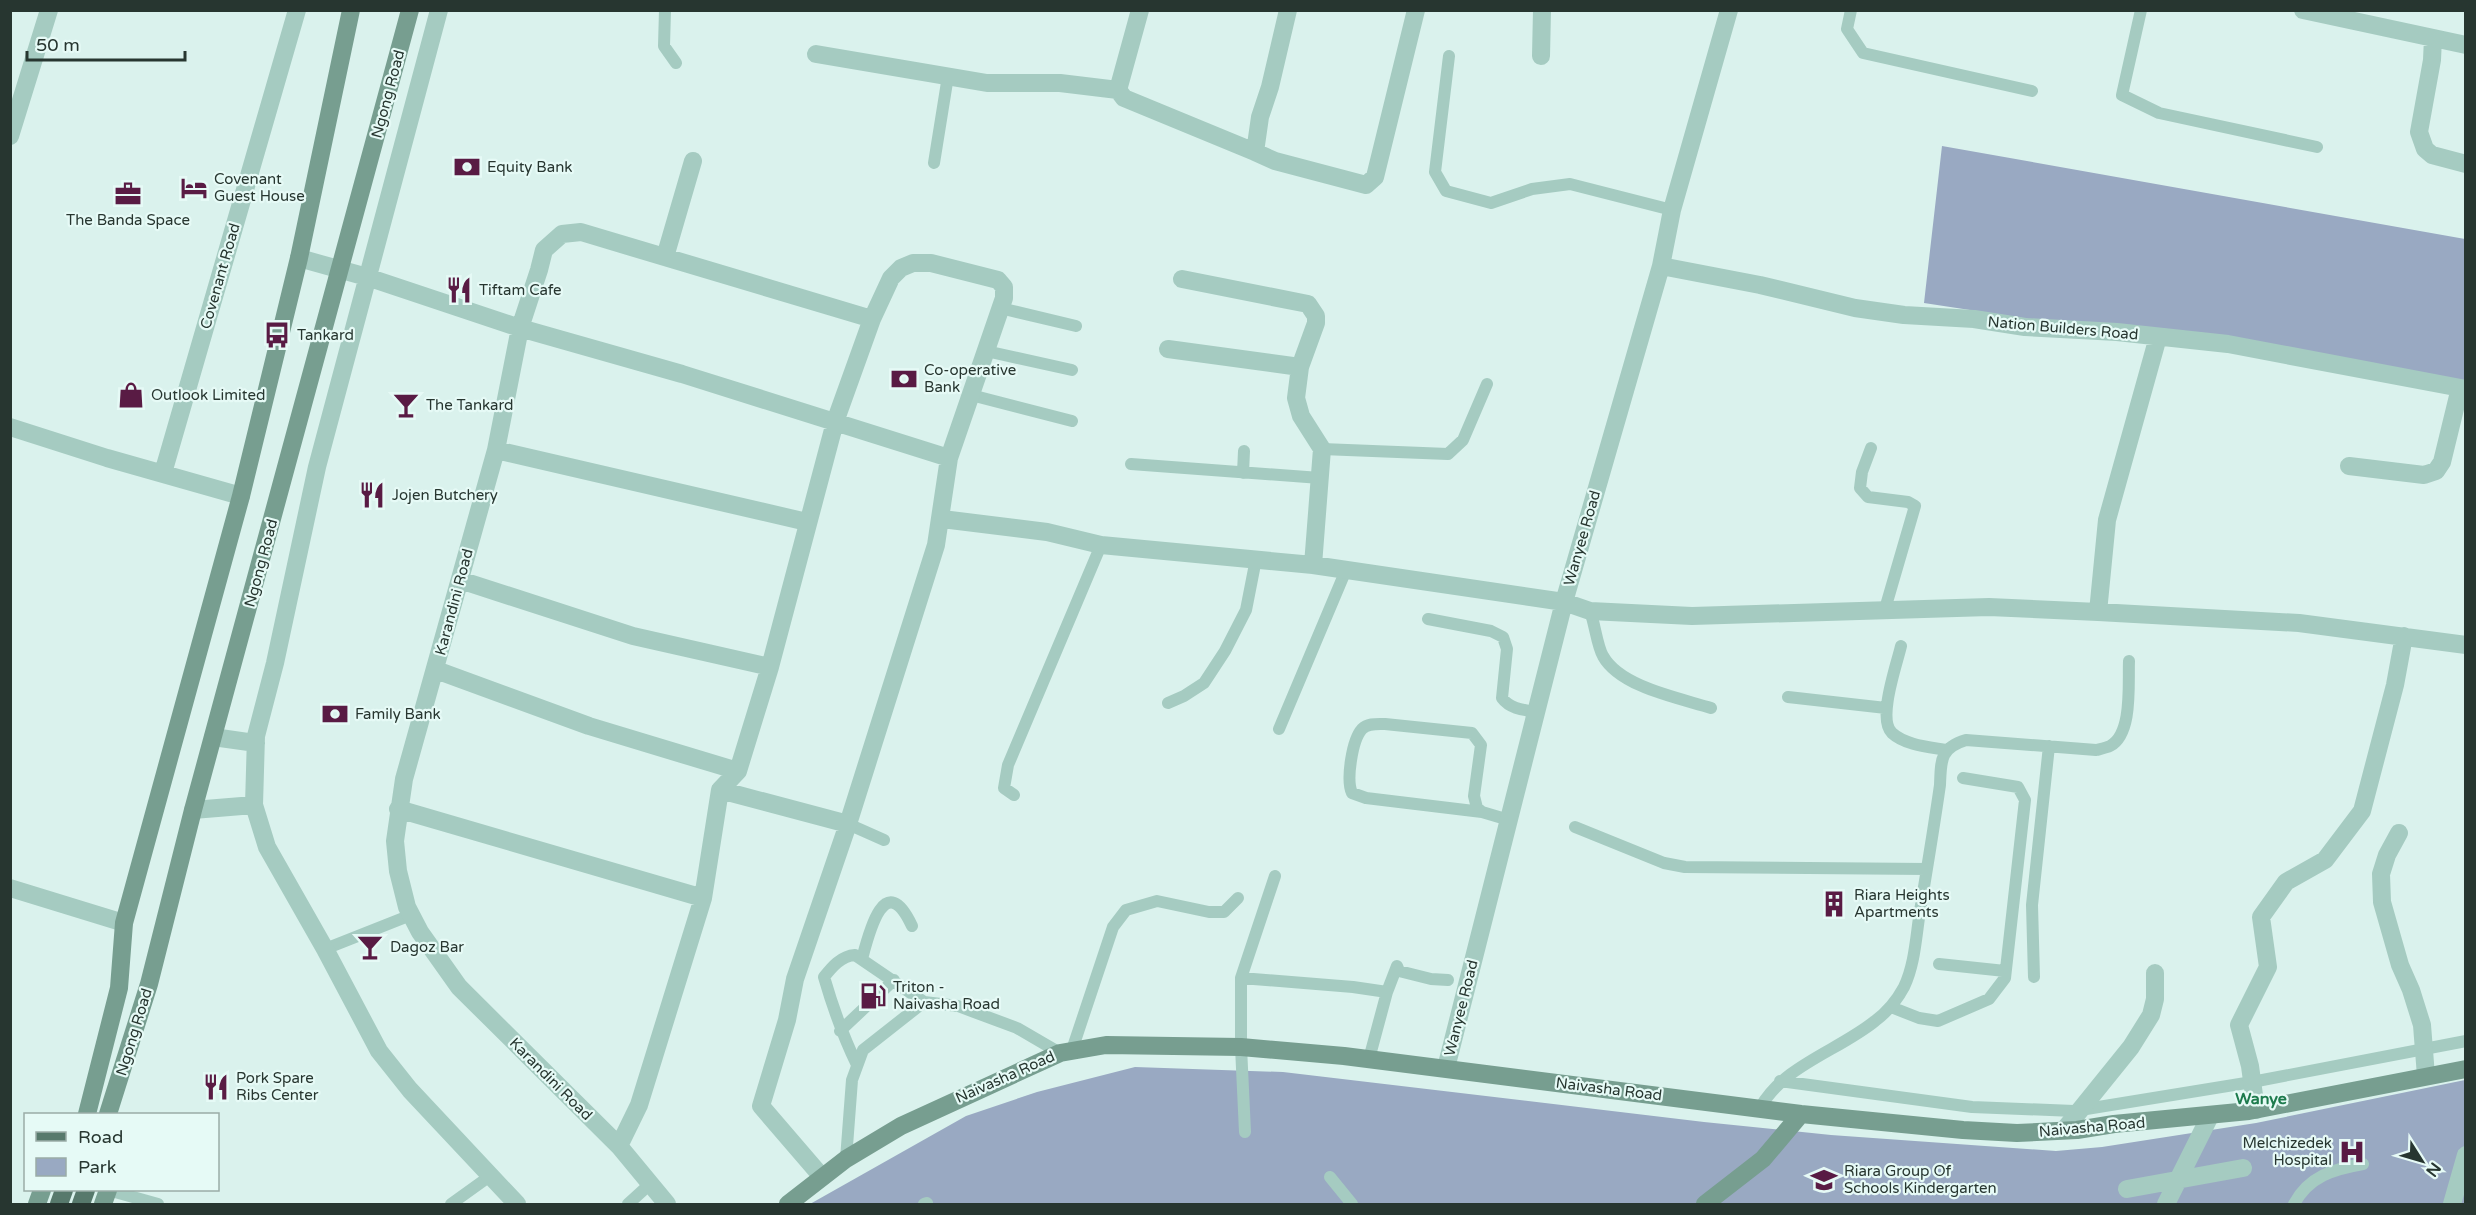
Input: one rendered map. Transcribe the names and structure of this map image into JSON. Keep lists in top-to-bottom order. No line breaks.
{"streets":{"main road":["Ngong Road","Naivasha Road"],"street":["Covenant Road","Nation Builders Road","Wanyee Road","Karandini Road"]},"crossings":[["Nation Builders Road","Wanyee Road"],["Wanyee Road","Naivasha Road"]],"districts":["Wanye"],"places":{"bank":["Equity Bank","Co-operative Bank","Family Bank"],"hotel":["Covenant Guest House"],"office":["The Banda Space"],"restaurant":["Tiftam Cafe","Jojen Butchery","Pork Spare Ribs Center"],"bus stop":["Tankard"],"shop":["Outlook Limited"],"bar":["The Tankard","Dagoz Bar"],"building":["Riara Heights Apartments"],"fuel station":["Triton - Naivasha Road"],"hospital":["Melchizedek Hospital"],"school or university":["Riara Group Of Schools Kindergarten"]},"legend":["Road","Park"],"scale_bar":"50 m","north":"bottom right"}
